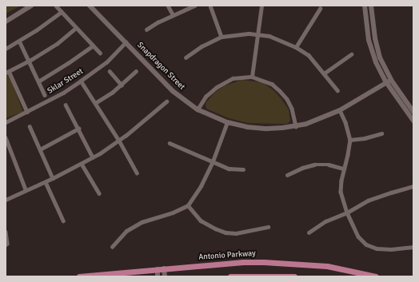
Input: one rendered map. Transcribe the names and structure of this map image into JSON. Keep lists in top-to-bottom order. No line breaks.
{"streets":{"main road":["Antonio Parkway"],"street":["Snapdragon Street","Sklar Street"]},"crossings":[["Snapdragon Street","Sklar Street"]]}
